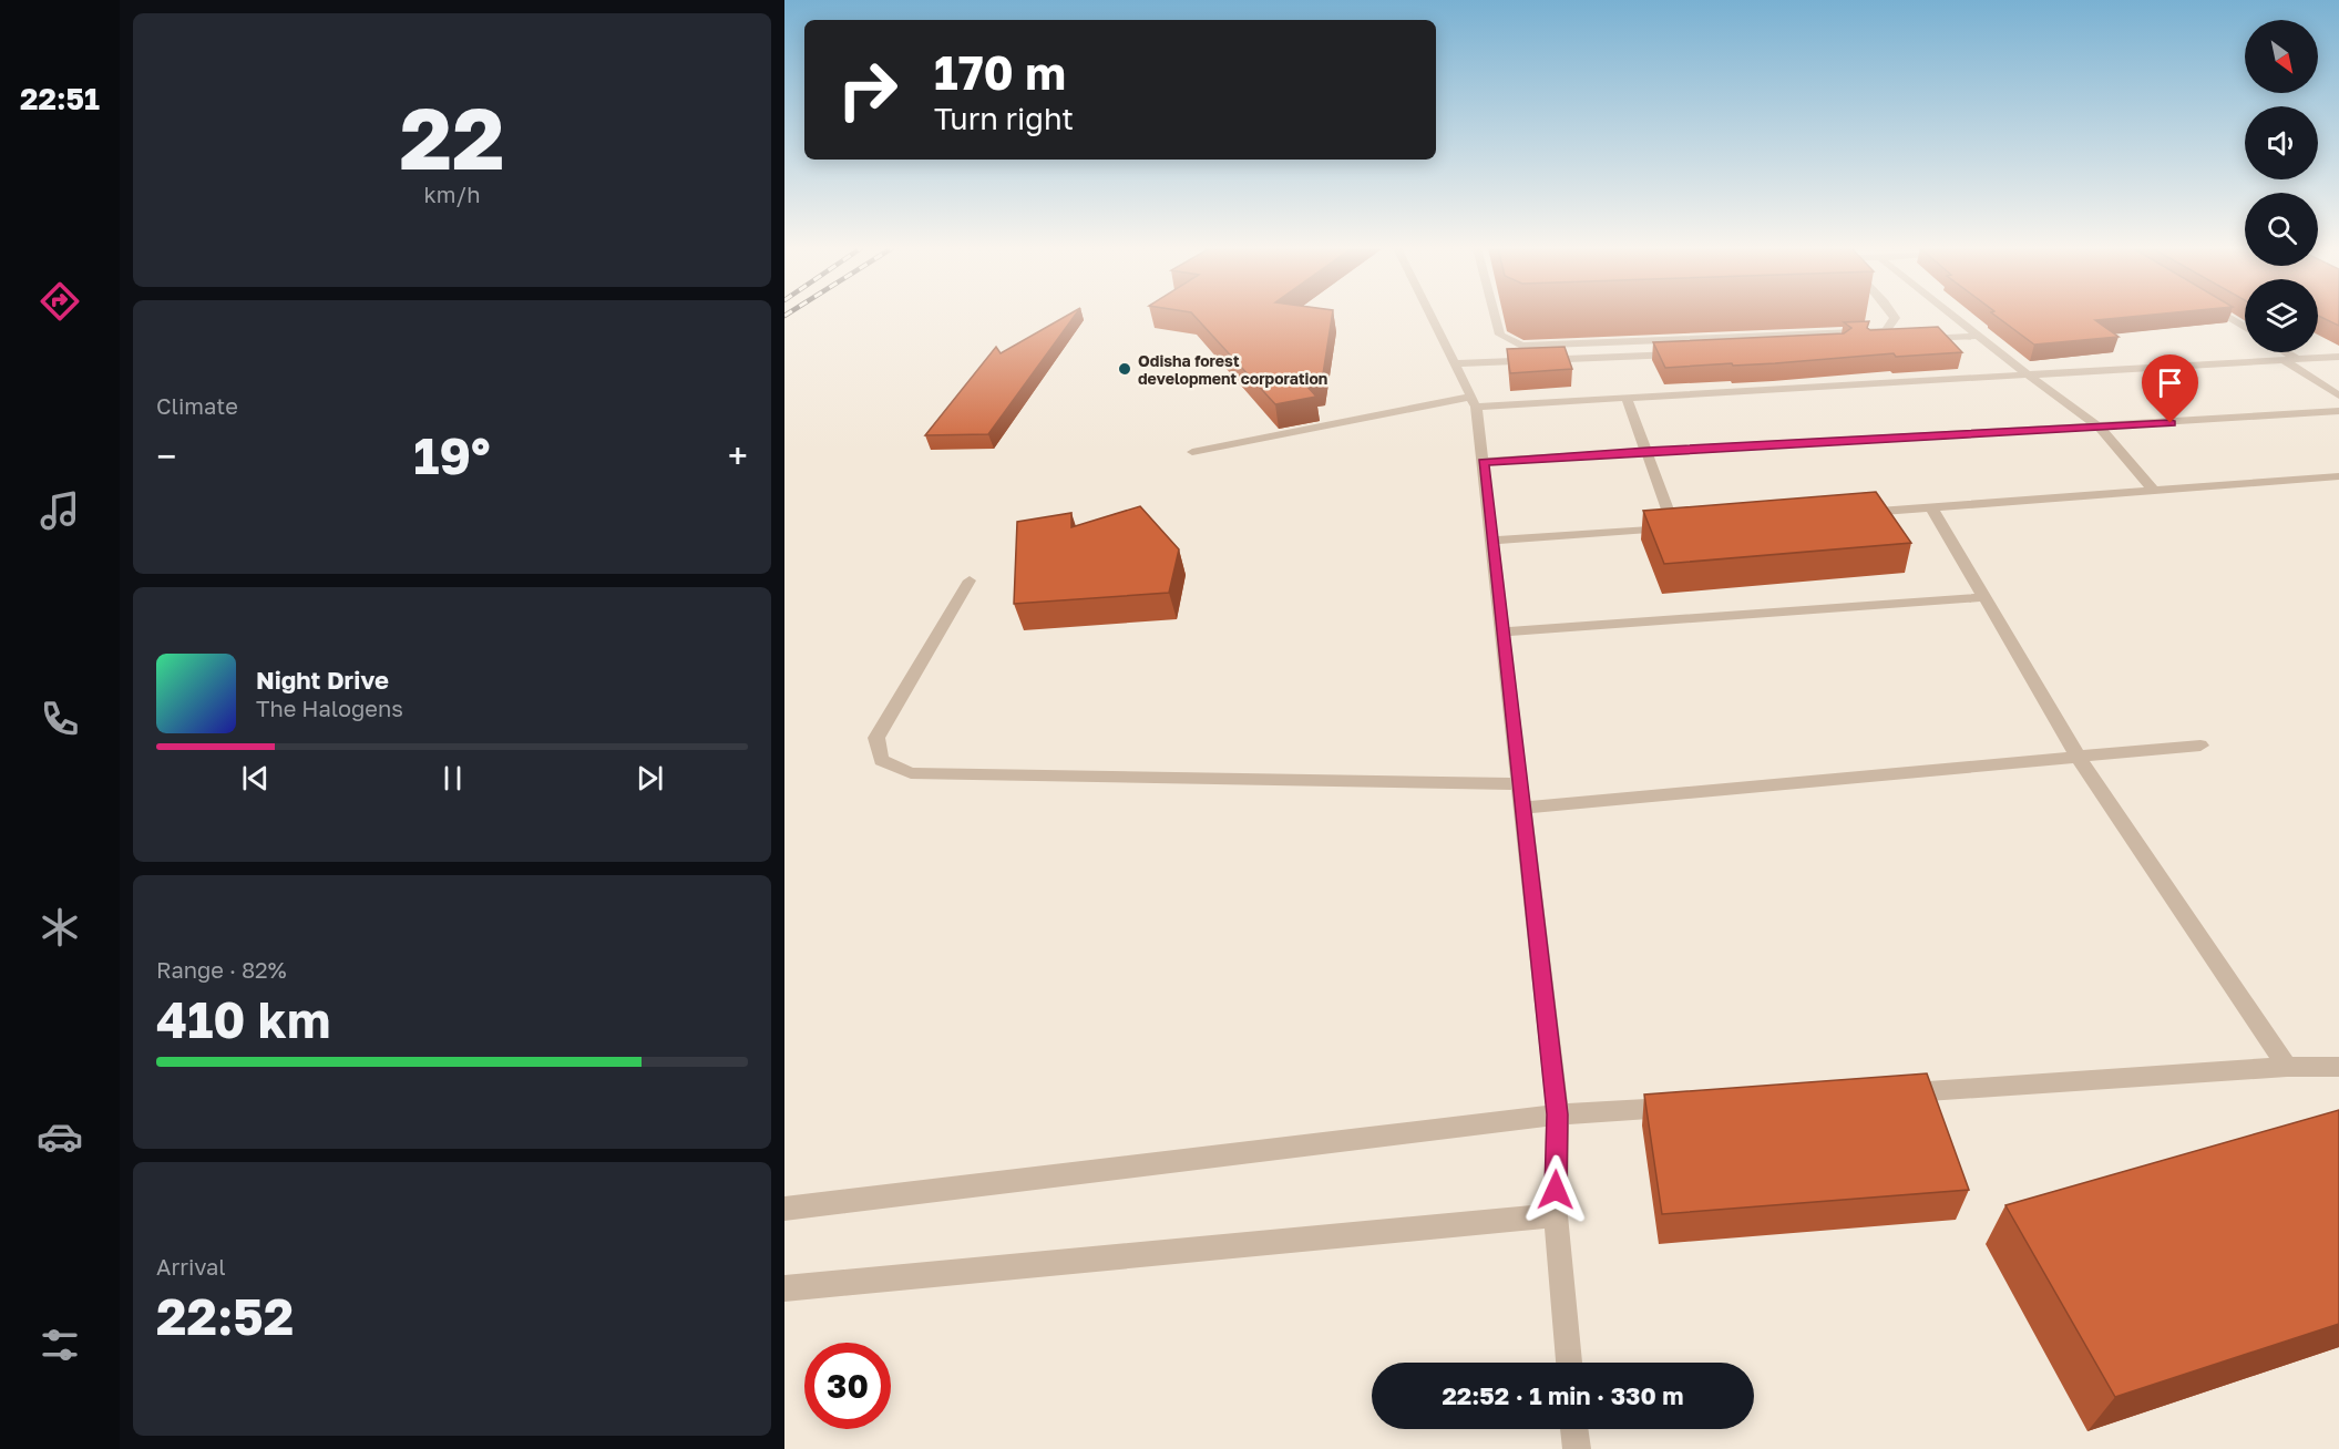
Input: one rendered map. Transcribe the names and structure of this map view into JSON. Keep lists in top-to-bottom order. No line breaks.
{"places":["Odisha forest development corporation"],"north":"bottom right","page":{"tabs":"22:51","tile":[["22","km/h"],"Climate",["Range · 82%","410 km"],["Arrival","22:52"]],"turn":["170 m","Turn right"],"heat":["−","19°","+"],"song":["Night Drive","The Halogens"],"limit":"30","trip":"22:52 · 1 min · 330 m"}}
